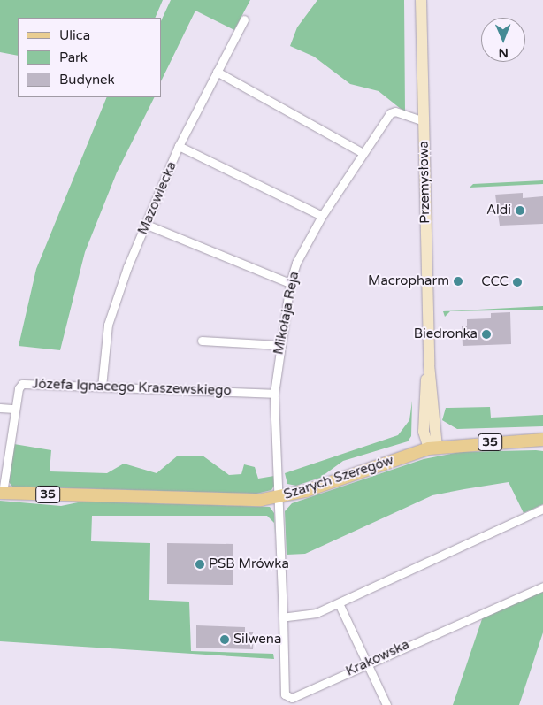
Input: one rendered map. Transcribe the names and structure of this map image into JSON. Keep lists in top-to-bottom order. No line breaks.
{"streets":{"main road":["Przemysłowa","35","Szarych Szeregów"],"street":["Mazowiecka","Mikołaja Reja","Józefa Ignacego Kraszewskiego","Krakowska"]},"crossings":[["Przemysłowa","Mikołaja Reja"],["Przemysłowa","Szarych Szeregów"],["Mazowiecka","Józefa Ignacego Kraszewskiego"],["Mikołaja Reja","Józefa Ignacego Kraszewskiego"],["Mikołaja Reja","Szarych Szeregów"],["Mikołaja Reja","Krakowska"],["Józefa Ignacego Kraszewskiego","Szarych Szeregów"],["Szarych Szeregów","Krakowska"]],"places":["Aldi","Macropharm","CCC","Biedronka","PSB Mrówka","Silwena"],"legend":["Ulica","Park","Budynek"],"north":"bottom"}
